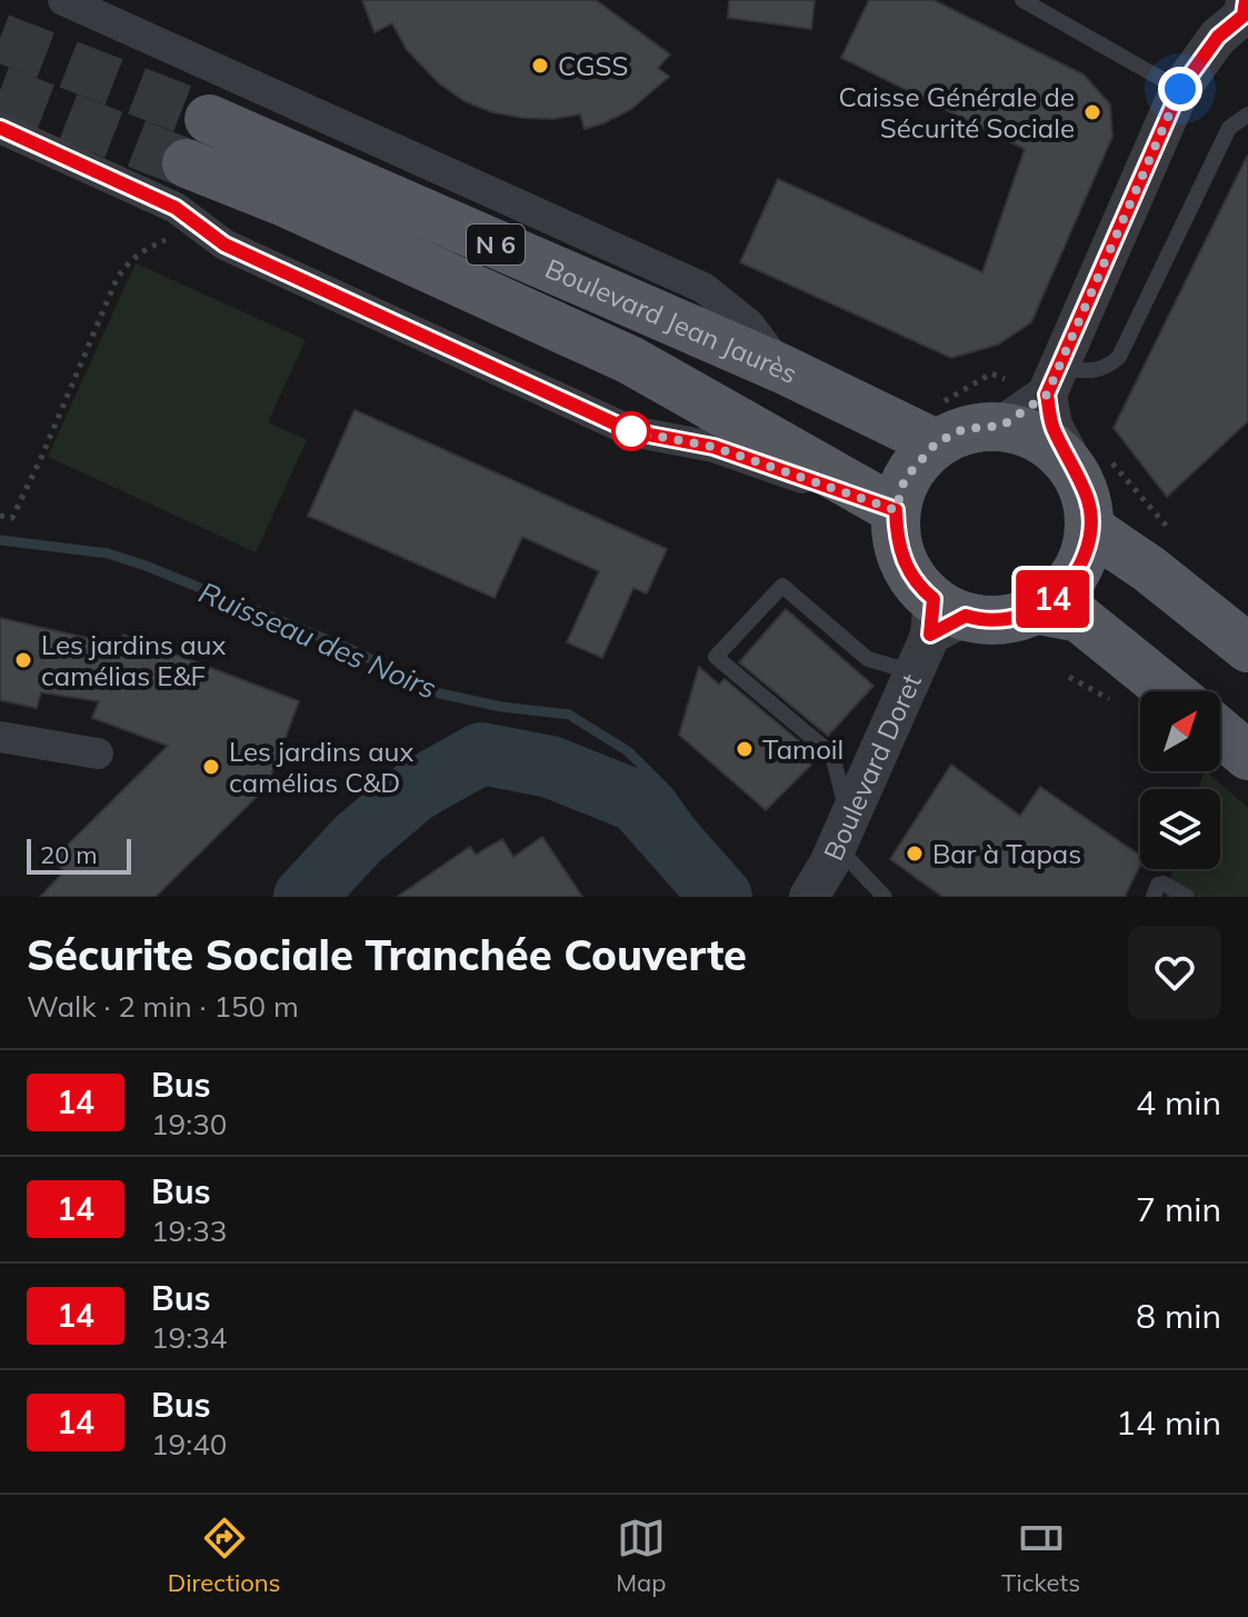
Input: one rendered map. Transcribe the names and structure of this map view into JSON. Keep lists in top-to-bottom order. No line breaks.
{"streets":{"main road":["N 6","Boulevard Jean Jaurès"],"street":["Boulevard Doret"]},"crossings":[["Boulevard Jean Jaurès","Boulevard Doret"]],"water":["Ruisseau des Noirs"],"places":["CGSS","Caisse Générale de Sécurité Sociale","Les jardins aux camélias E&F","Tamoil","Les jardins aux camélias C&D","Bar à Tapas"],"lines":["bus line 14"],"scale_bar":"20 m","north":"top right","page":{"on_map":"14","scale":"20 m","heading":["Sécurite Sociale Tranchée Couverte","Walk · 2 min · 150 m"],"list":[{"mark":"14","name":"Bus","note":"19:30","value":"4 min"},{"mark":"14","name":"Bus","note":"19:33","value":"7 min"},{"mark":"14","name":"Bus","note":"19:34","value":"8 min"},{"mark":"14","name":"Bus","note":"19:40","value":"14 min"}],"tabs":["Directions","Map","Tickets"]}}
